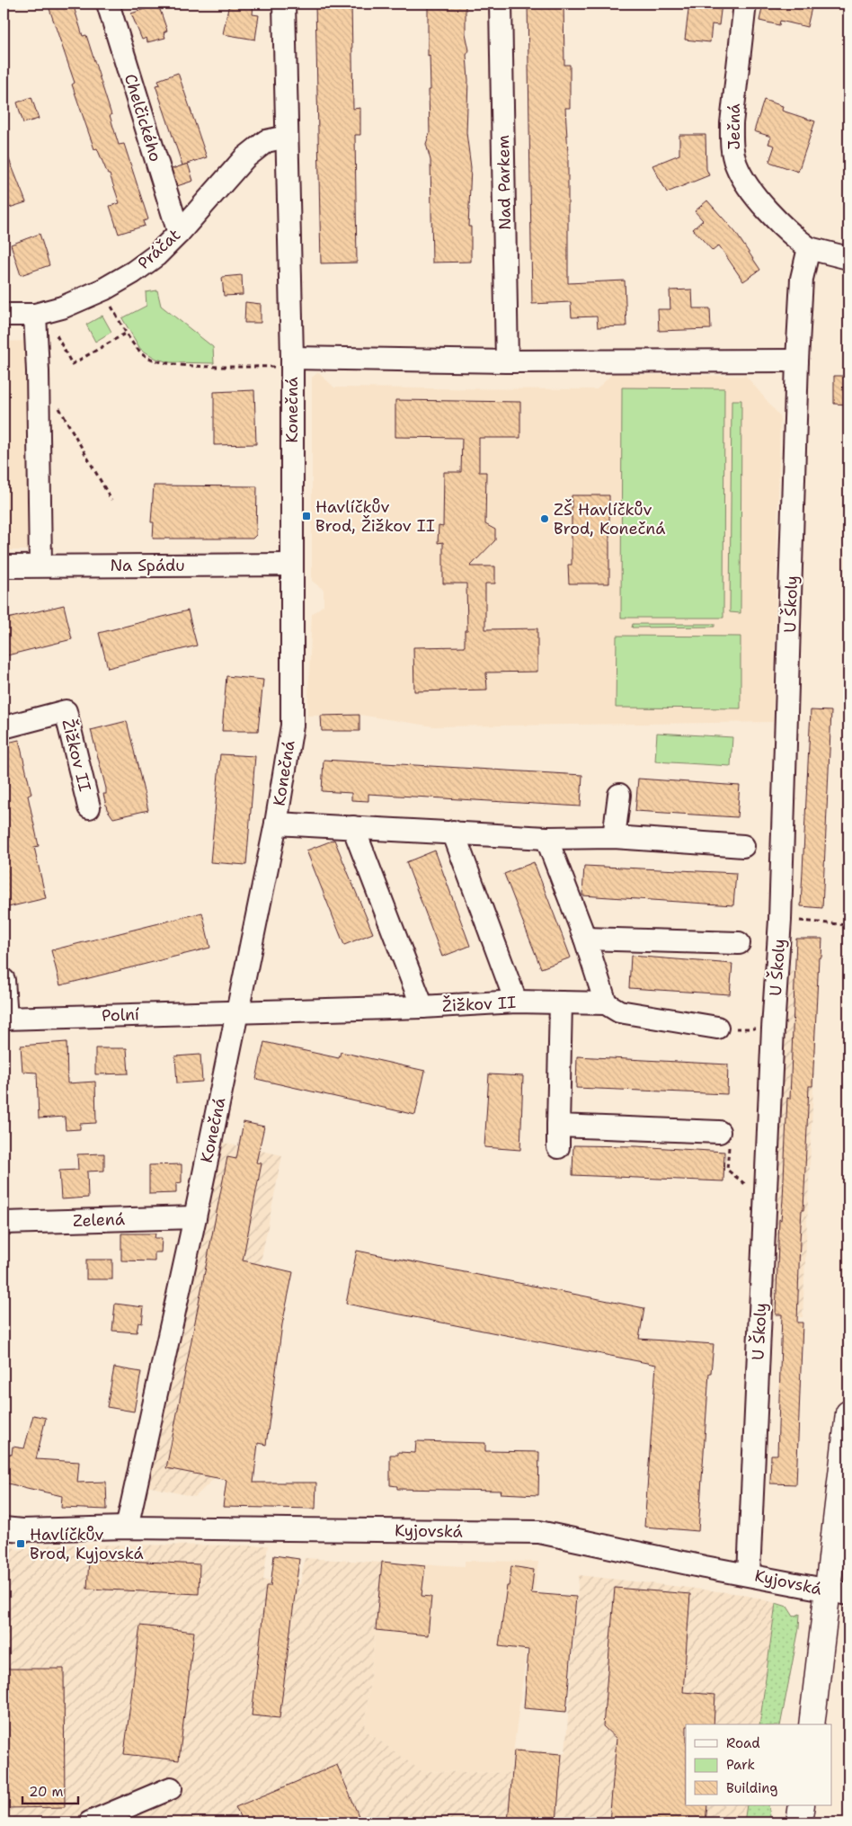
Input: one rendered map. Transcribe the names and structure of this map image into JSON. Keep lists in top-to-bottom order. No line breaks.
{"streets":{"street":["Chelčického","Ječná","Nad Parkem","Práčat","Konečná","Na Spádu","U Školy","Žižkov II","Polní","Zelená","Kyjovská"]},"crossings":[["Chelčického","Práčat"],["Práčat","Konečná"],["Konečná","Na Spádu"],["Konečná","Žižkov II"],["Konečná","Polní"],["Konečná","Zelená"],["Konečná","Kyjovská"],["U Školy","Kyjovská"],["Žižkov II","Polní"]],"places":{"transit":["Havlíčkův Brod, Žižkov II","Havlíčkův Brod, Kyjovská"],"other":["ZŠ Havlíčkův Brod, Konečná"]},"legend":["Road","Park","Building"],"scale_bar":"20 m"}
